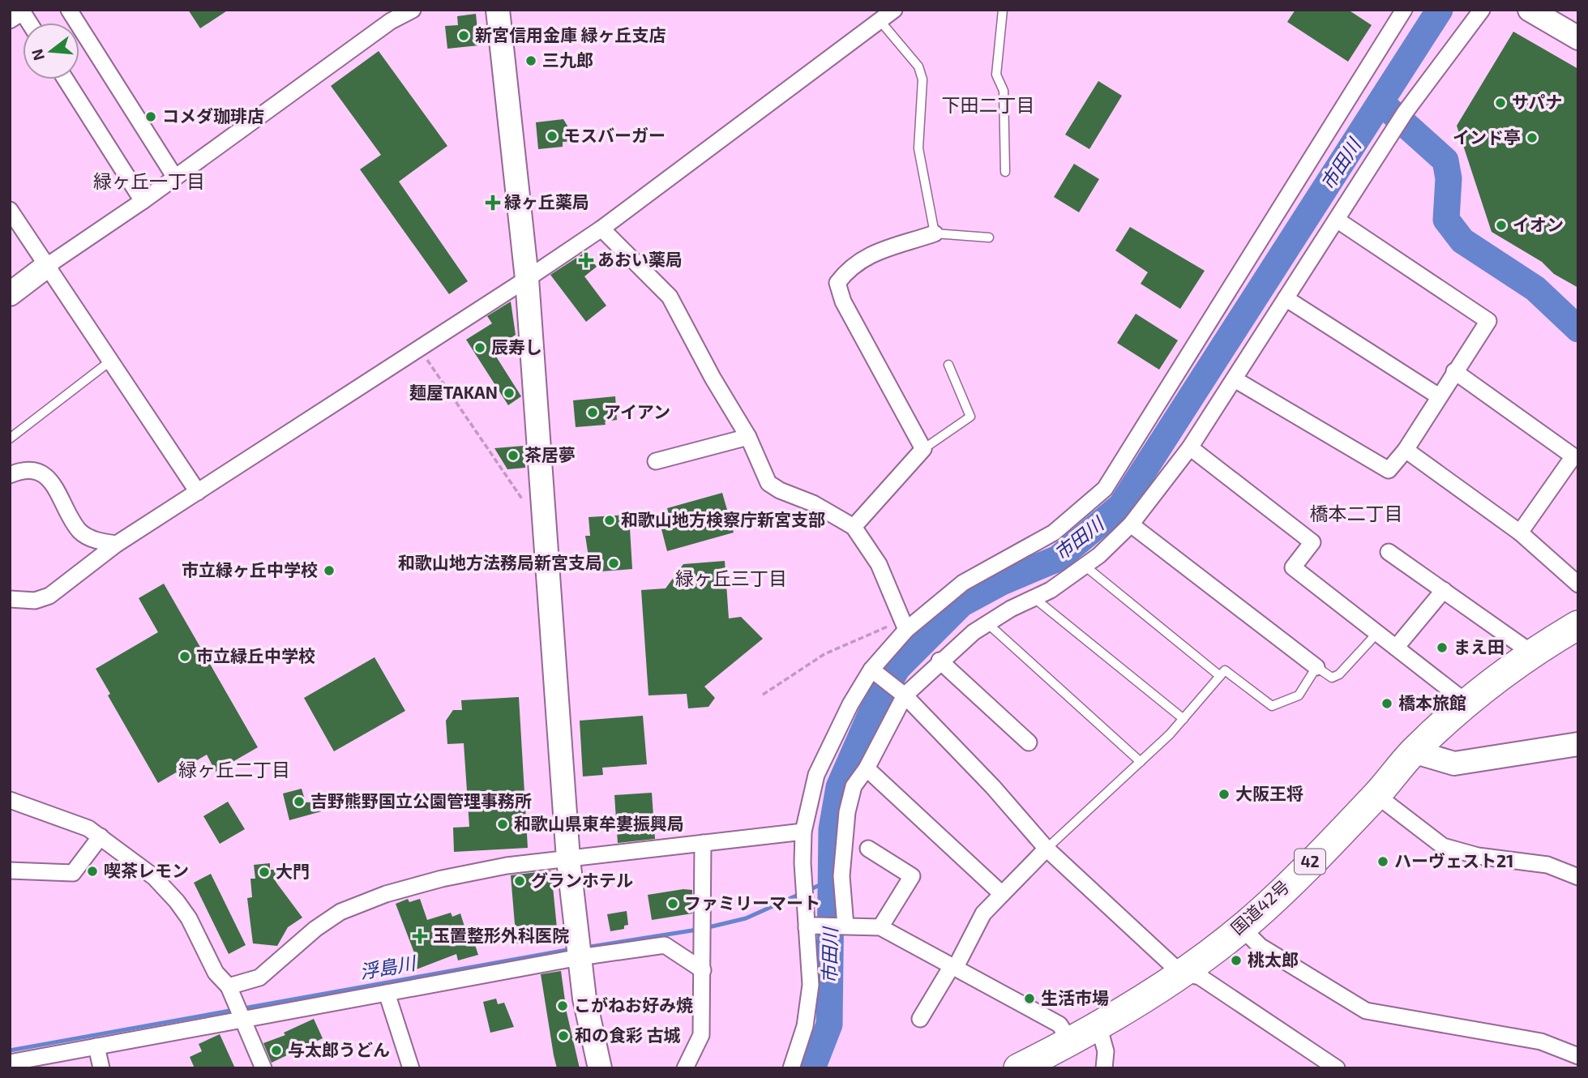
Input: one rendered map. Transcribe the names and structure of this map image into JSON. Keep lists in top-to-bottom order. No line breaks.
{"streets":{"highway":["42","国道42号"]},"districts":["下田二丁目","緑ヶ丘一丁目","橋本二丁目","緑ヶ丘三丁目","緑ヶ丘二丁目"],"water":["市田川","浮島川"],"places":{"other":["新宮信用金庫 緑ヶ丘支店","三九郎","サパナ","コメダ珈琲店","モスバーガー","インド亭","イオン","辰寿し","麺屋TAKAN","アイアン","茶居夢","和歌山地方検察庁新宮支部","和歌山地方法務局新宮支局","市立緑ヶ丘中学校","まえ田","市立緑丘中学校","橋本旅館","大阪王将","吉野熊野国立公園管理事務所","和歌山県東牟婁振興局","ハーヴェスト21","喫茶レモン","大門","グランホテル","ファミリーマート","桃太郎","生活市場","こがねお好み焼","和の食彩 古城","与太郎うどん"],"health":["緑ヶ丘薬局","あおい薬局","玉置整形外科医院"]},"north":"left"}
